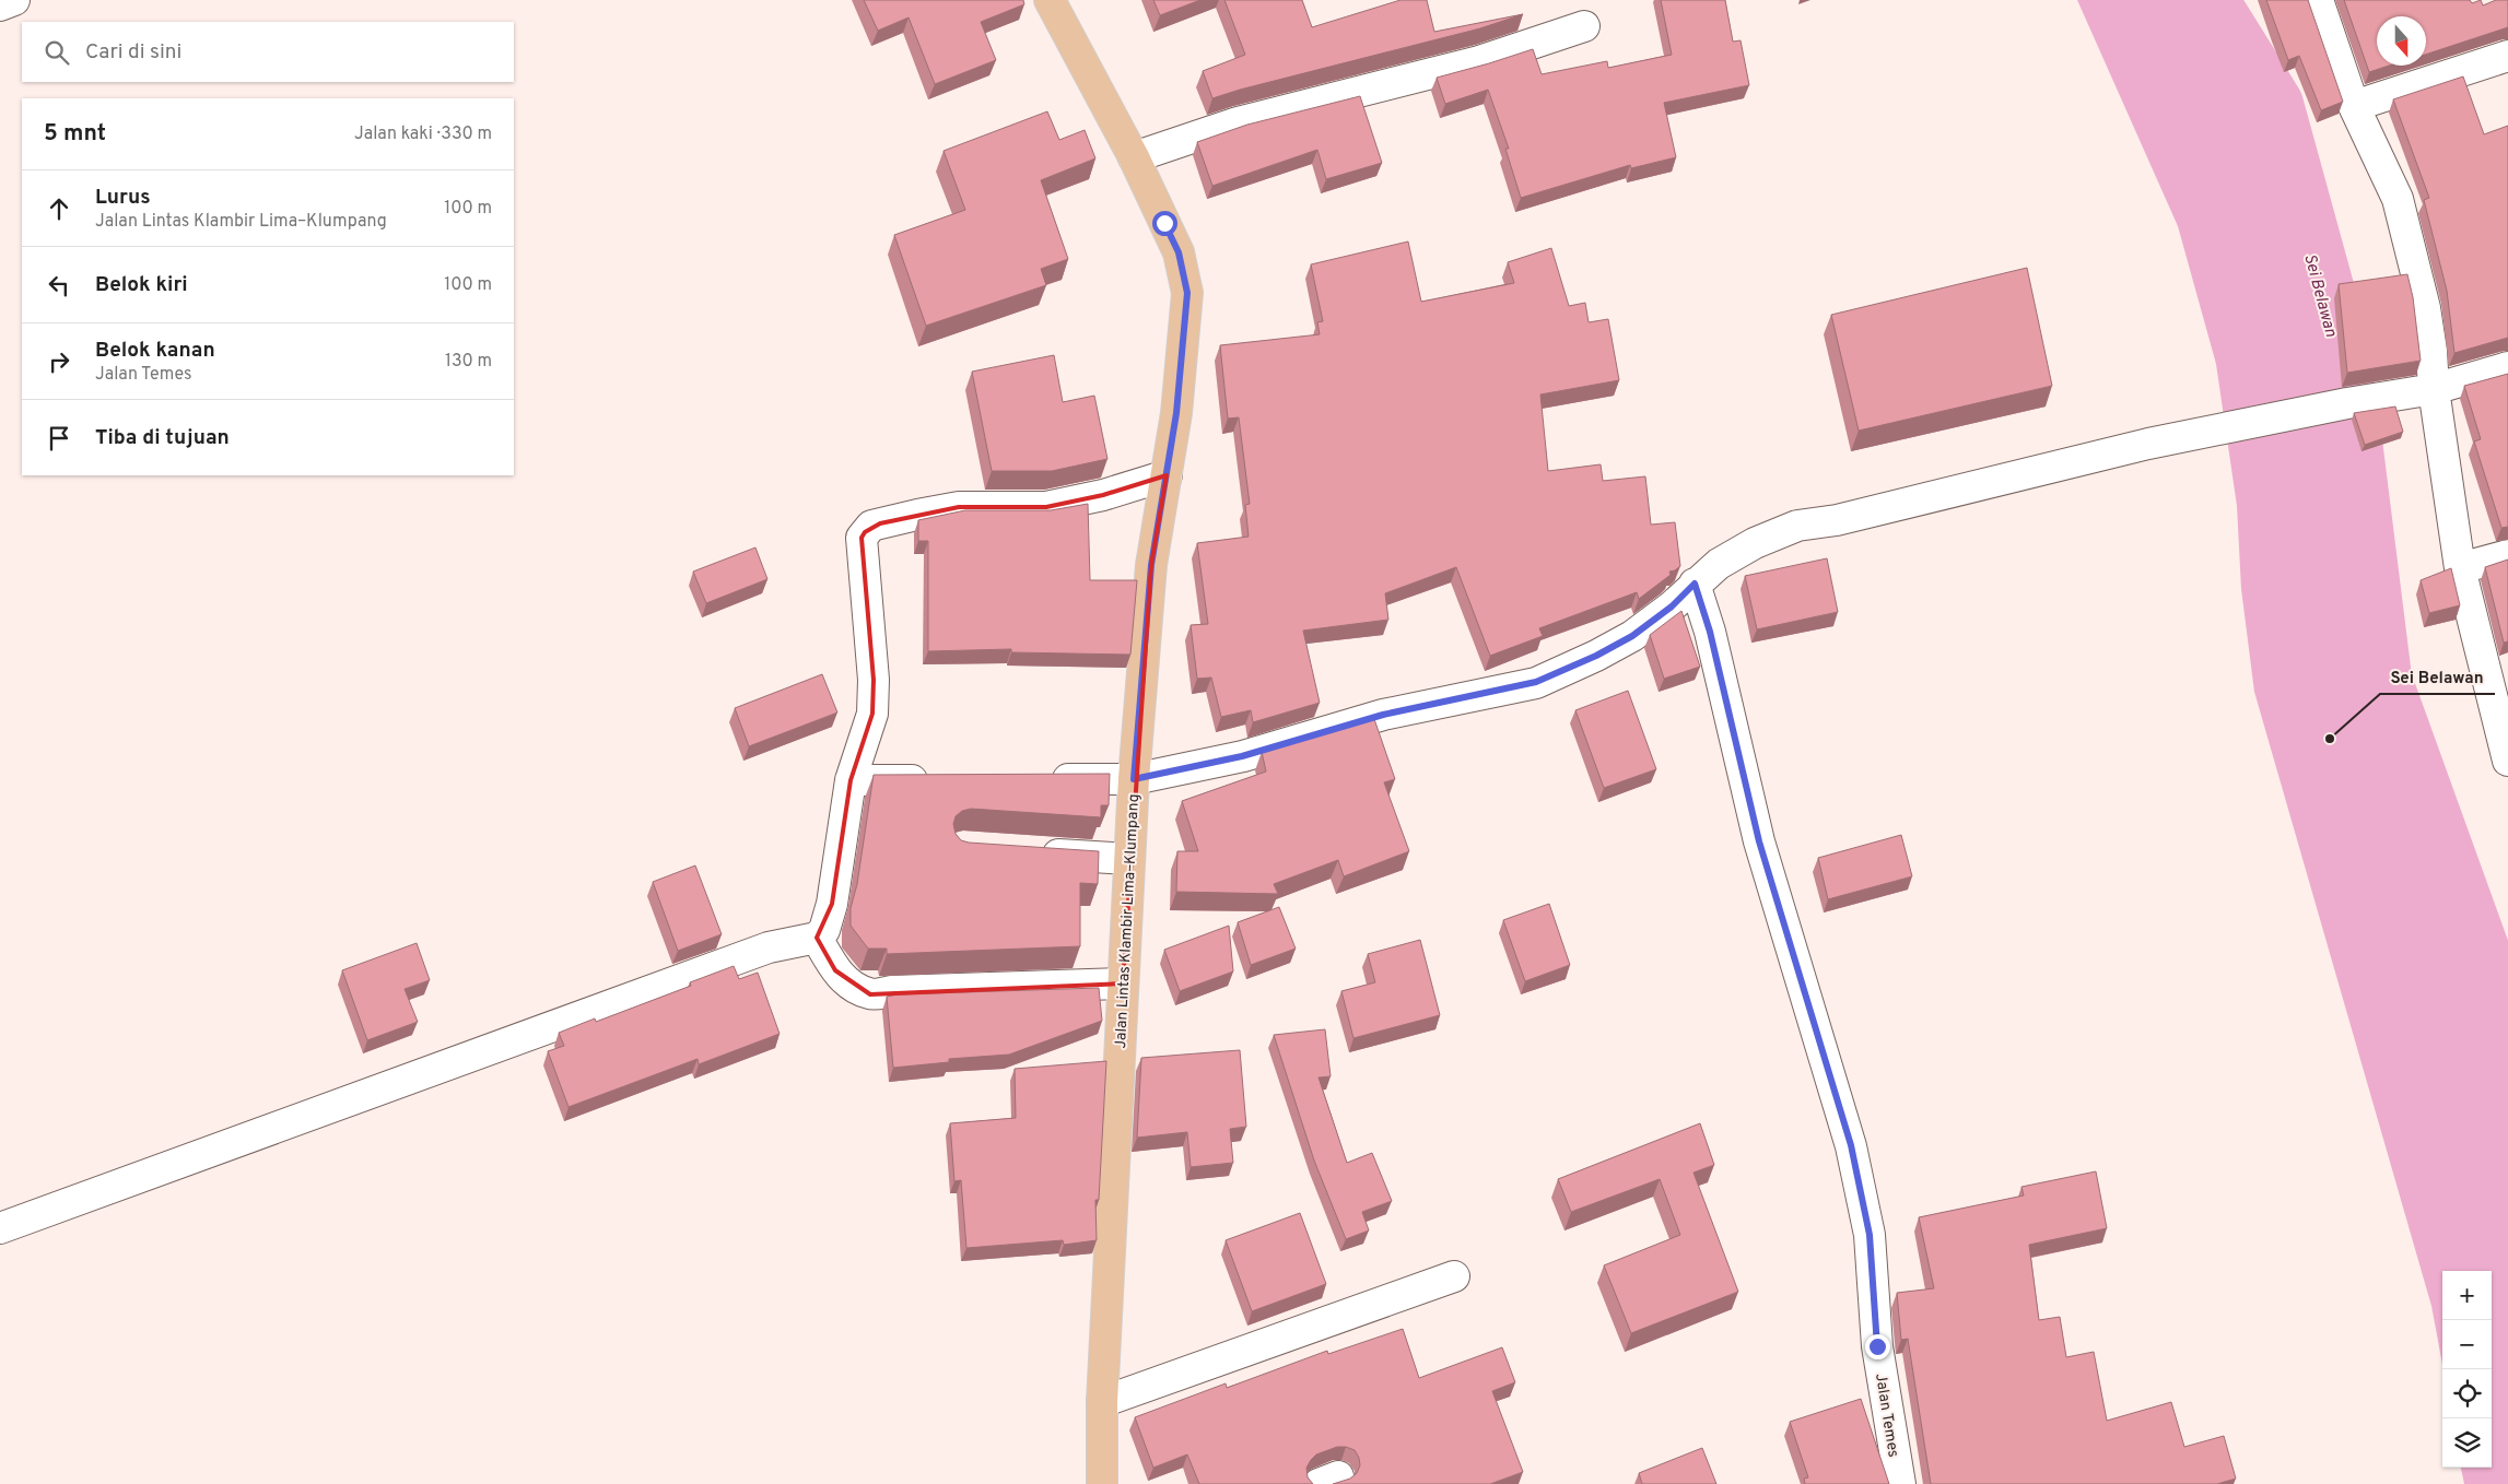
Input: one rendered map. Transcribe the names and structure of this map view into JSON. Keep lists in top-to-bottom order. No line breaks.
{"streets":{"main road":["Jalan Lintas Klambir Lima–Klumpang"],"street":["Jalan Temes"]},"water":["Sei Belawan"],"places":["Sei Belawan"],"north":"bottom","page":{"search":"Cari di sini","heading":["5 mnt","Jalan kaki · 330 m"],"list":[["Lurus","Jalan Lintas Klambir Lima–Klumpang","100 m"],["Belok kiri","100 m"],["Belok kanan","Jalan Temes","130 m"],"Tiba di tujuan"],"map_buttons":["+","−"]}}
